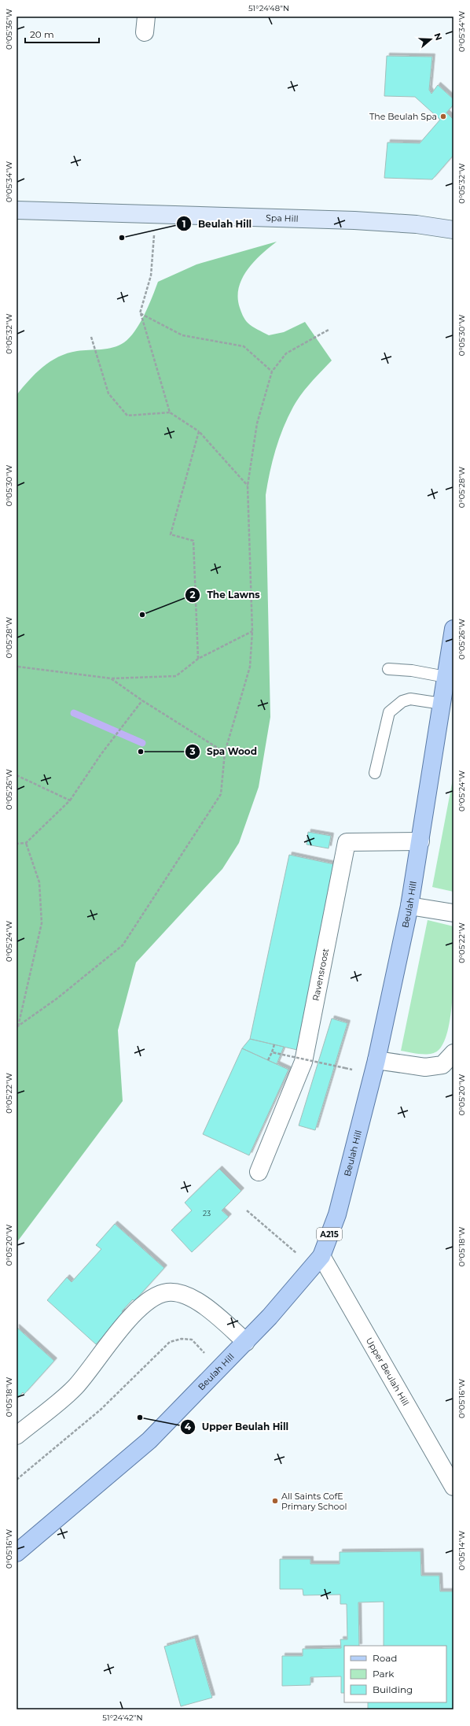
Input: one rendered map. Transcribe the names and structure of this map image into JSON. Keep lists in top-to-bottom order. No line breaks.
{"streets":{"main road":["Beulah Hill","A215"],"street":["Spa Hill","Ravensroost","Upper Beulah Hill"]},"crossings":[["Beulah Hill","Ravensroost"],["Beulah Hill","Upper Beulah Hill"]],"places":["The Beulah Spa","Beulah Hill","The Lawns","Spa Wood","Upper Beulah Hill","All Saints CofE Primary School"],"house_numbers":["23"],"legend":["Road","Park","Building"],"scale_bar":"20 m","north":"right","coordinates":["51°24'48\"N","0°05'36\"W","0°05'34\"W","0°05'32\"W","0°05'30\"W","0°05'28\"W","0°05'26\"W","0°05'24\"W","0°05'22\"W","0°05'20\"W","0°05'18\"W","0°05'16\"W","0°05'14\"W","51°24'42\"N"]}
